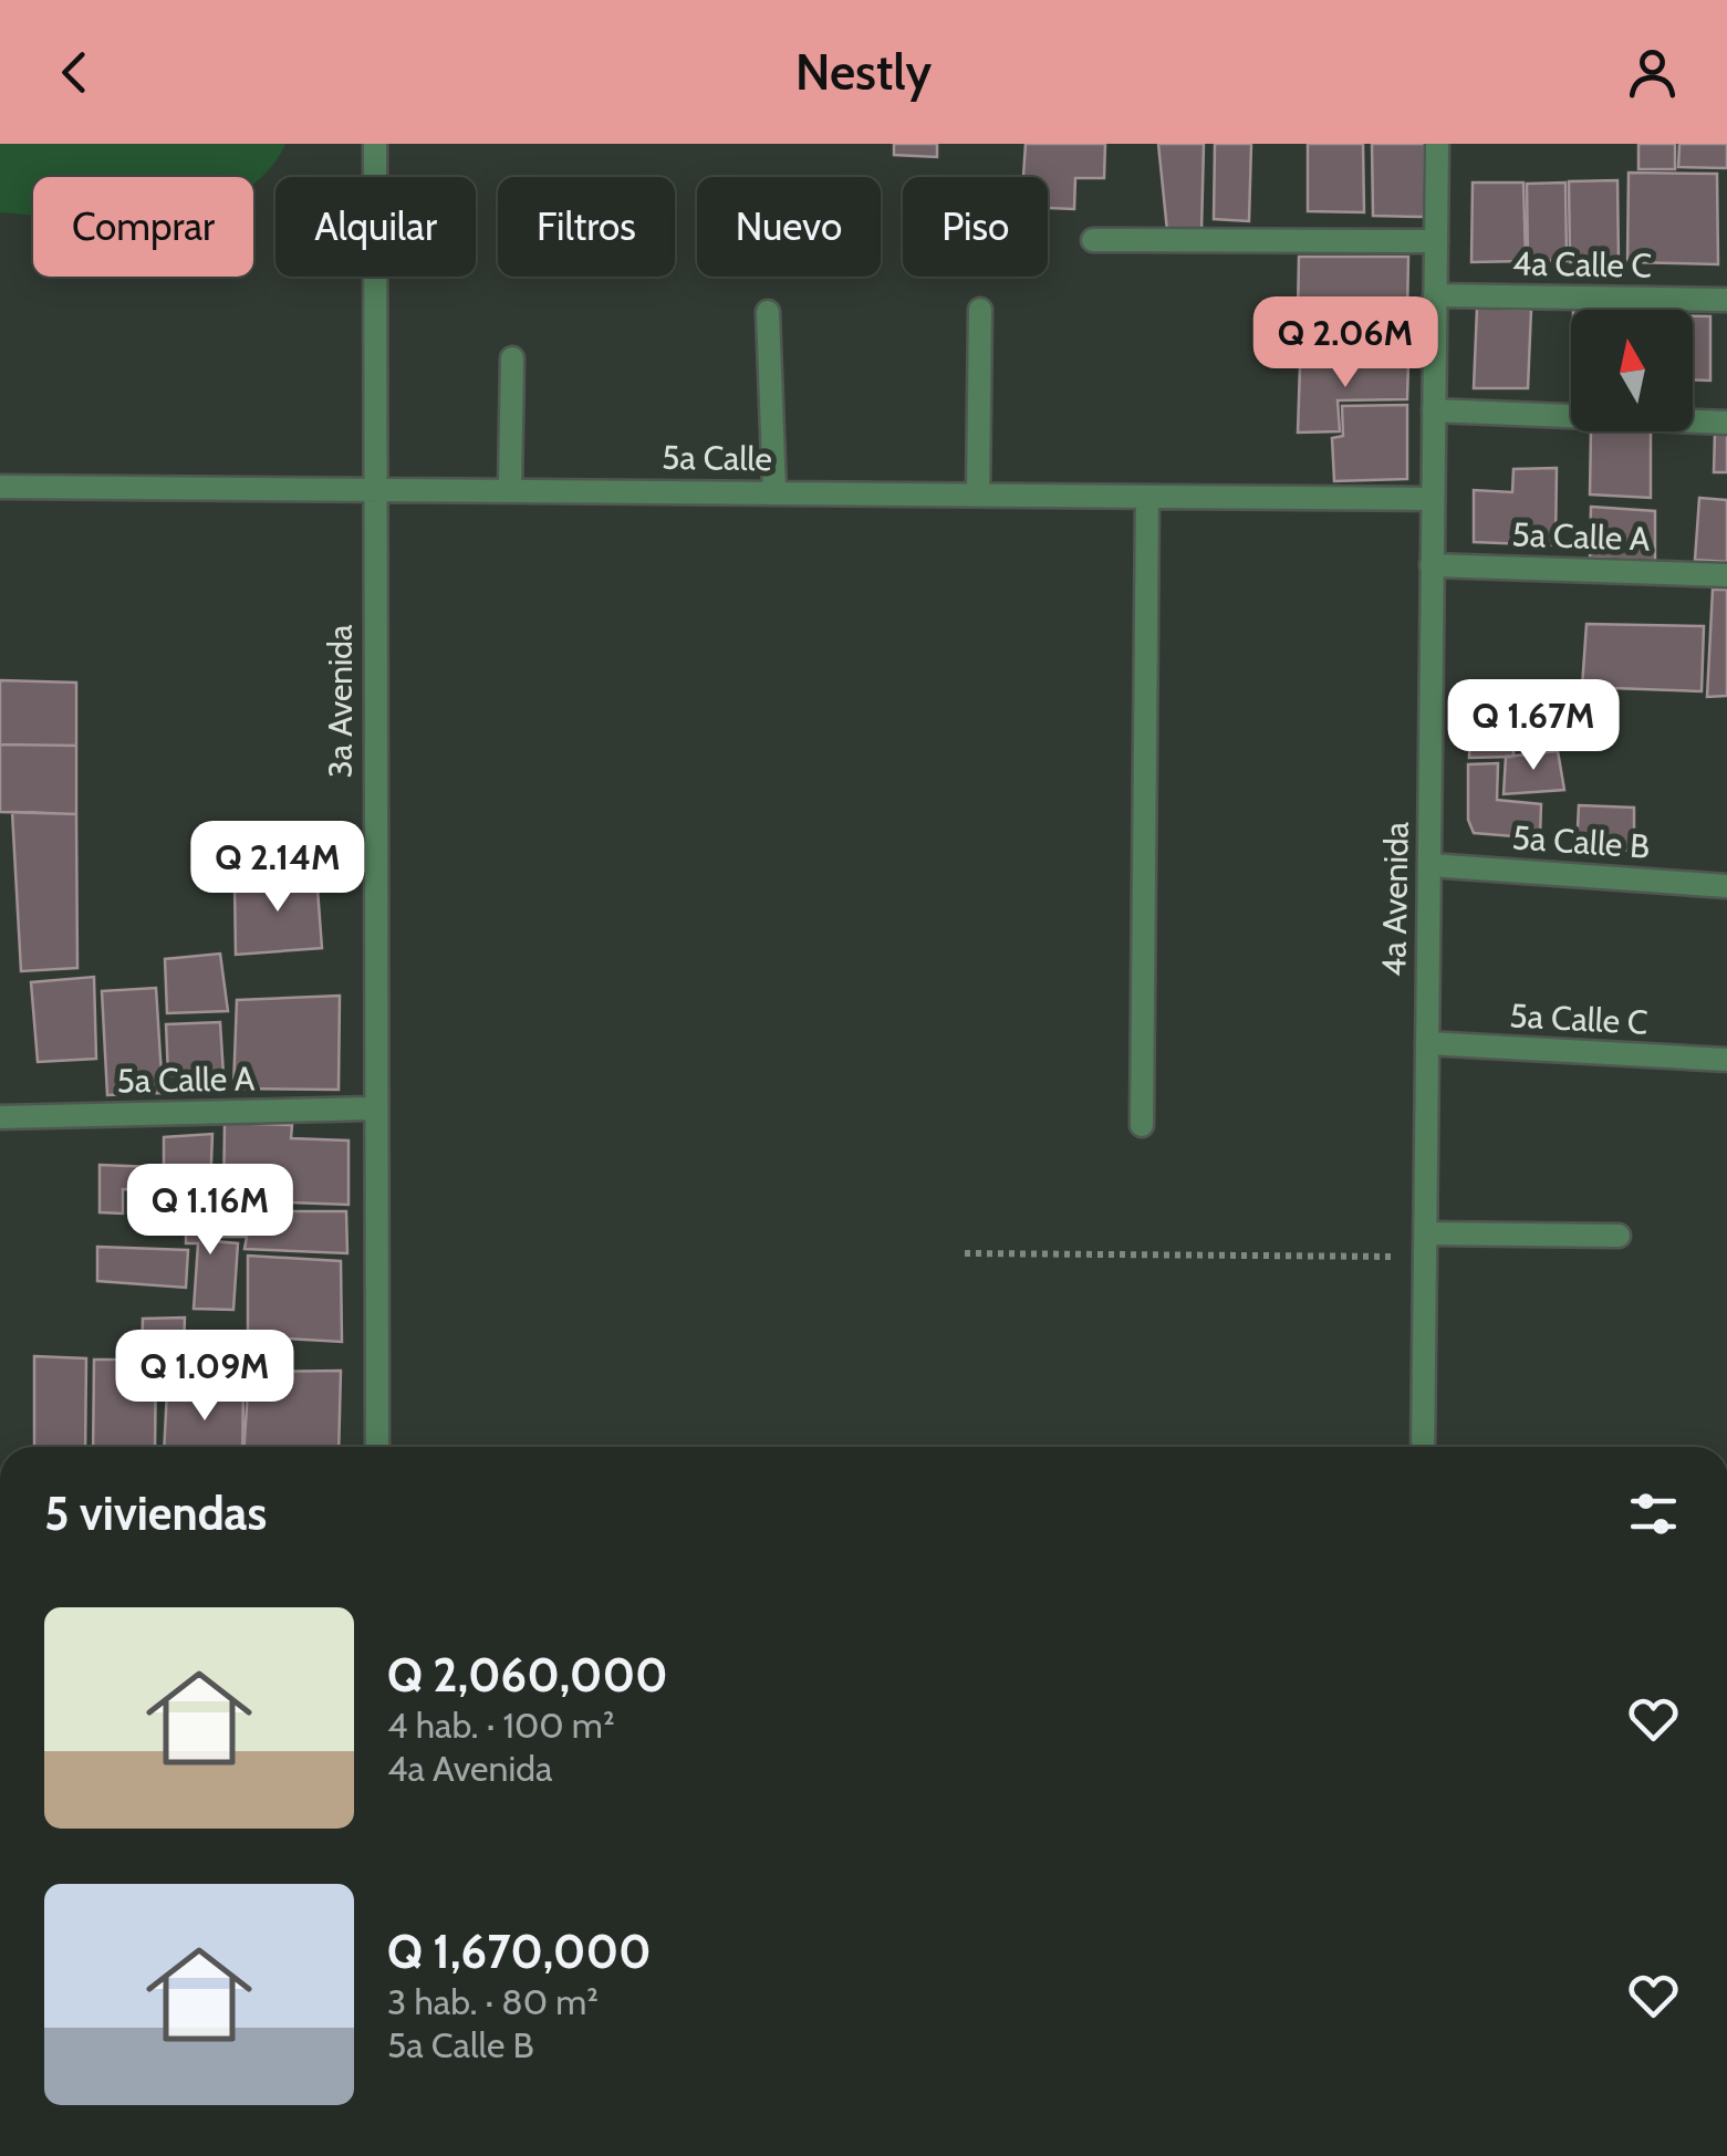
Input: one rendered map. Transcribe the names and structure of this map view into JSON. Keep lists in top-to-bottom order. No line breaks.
{"streets":{"street":["4a Calle C","5a Calle","5a Calle A","3a Avenida","5a Calle B","4a Avenida","5a Calle C"]},"crossings":[["4a Calle C","4a Avenida"],["5a Calle","3a Avenida"],["5a Calle","4a Avenida"],["5a Calle A","3a Avenida"],["5a Calle A","4a Avenida"],["5a Calle B","4a Avenida"],["4a Avenida","5a Calle C"]],"north":"top","page":{"header":"Nestly","chip":["Comprar","Alquilar","Filtros","Nuevo","Piso"],"price":["Q 2.06M","Q 1.67M","Q 2.14M","Q 1.16M","Q 1.09M"],"heading":"5 viviendas","list":[{"name":"Q 2,060,000","note":"4 hab. · 100 m² · 4a Avenida"},{"name":"Q 1,670,000","note":"3 hab. · 80 m² · 5a Calle B"}]}}
